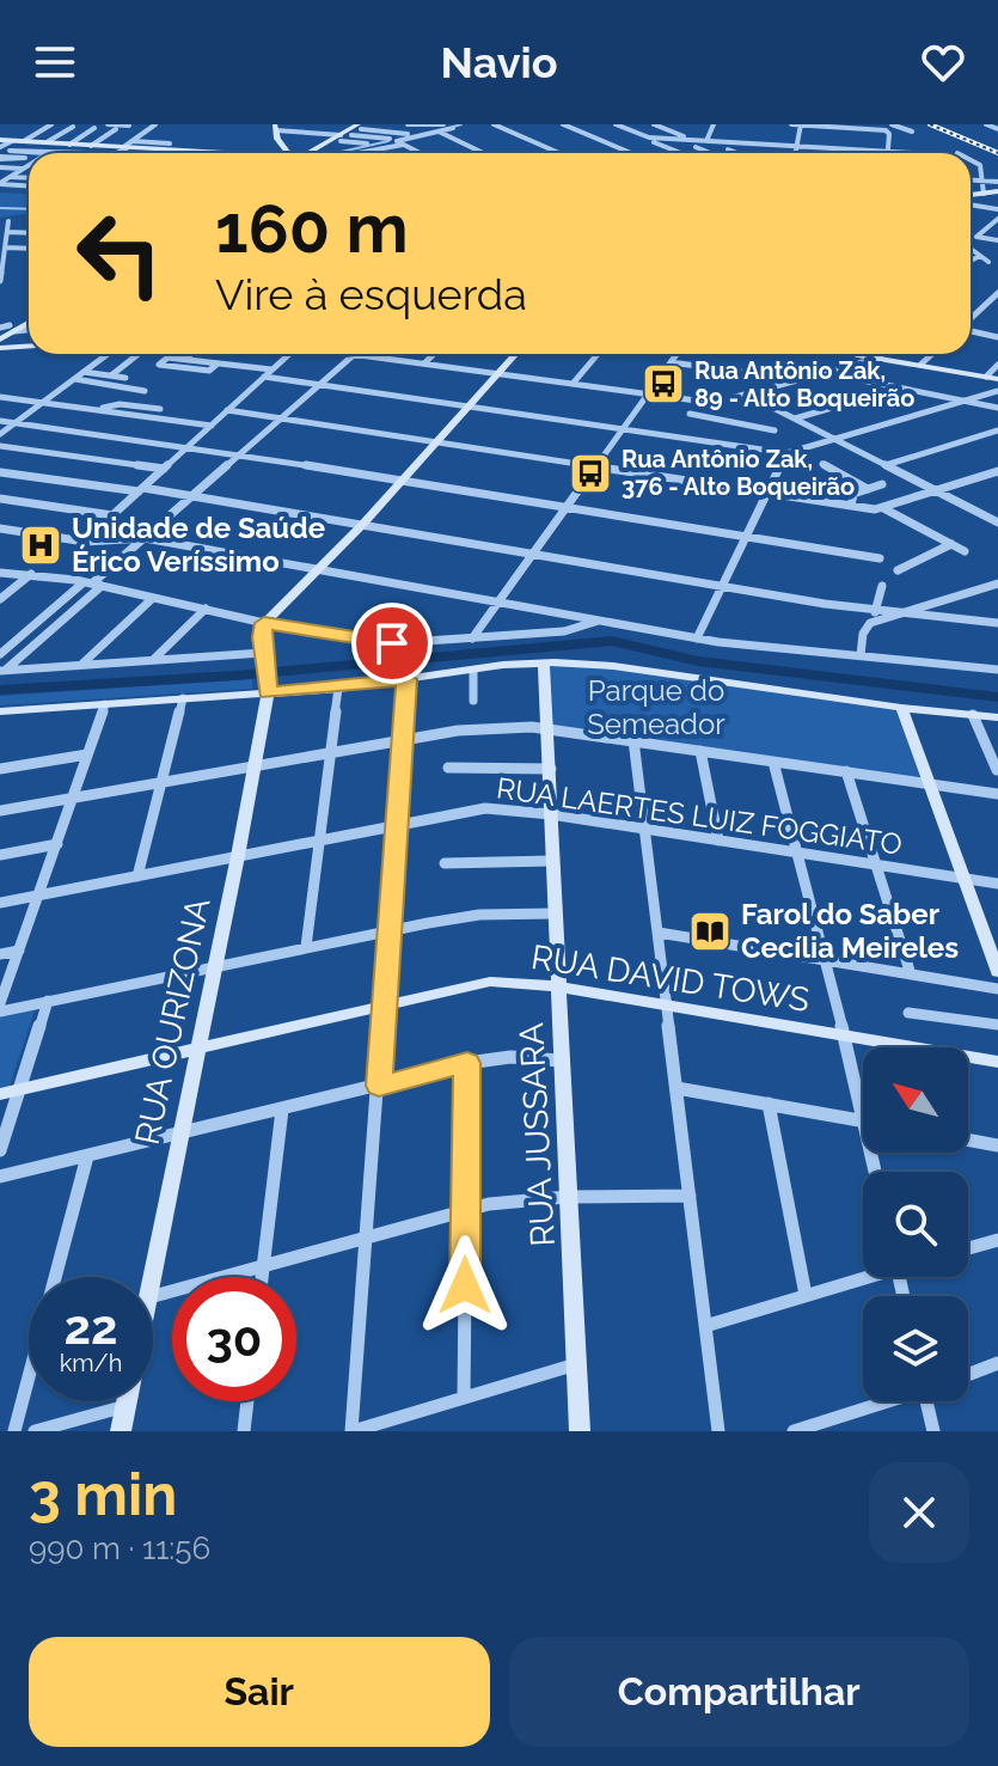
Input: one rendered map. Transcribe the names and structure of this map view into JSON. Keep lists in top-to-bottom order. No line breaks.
{"streets":{"main road":["RUA DAVID TOWS","RUA OURIZONA","RUA JUSSARA"],"street":["RUA LAERTES LUIZ FOGGIATO"]},"crossings":[["RUA LAERTES LUIZ FOGGIATO","RUA OURIZONA"],["RUA LAERTES LUIZ FOGGIATO","RUA JUSSARA"],["RUA DAVID TOWS","RUA OURIZONA"],["RUA DAVID TOWS","RUA JUSSARA"]],"parks":["Parque do Semeador"],"places":{"bus stop":["Rua Antônio Zak, 89 - Alto Boqueirão","Rua Antônio Zak, 376 - Alto Boqueirão"],"hospital":["Unidade de Saúde Érico Veríssimo"],"library":["Farol do Saber Cecília Meireles"]},"north":"top left","page":{"header":"Navio","turn":["160 m","Vire à esquerda"],"speed":"22 km/h","limit":"30","heading":["3 min","990 m · 11:56"],"buttons":["Sair","Compartilhar"]}}
